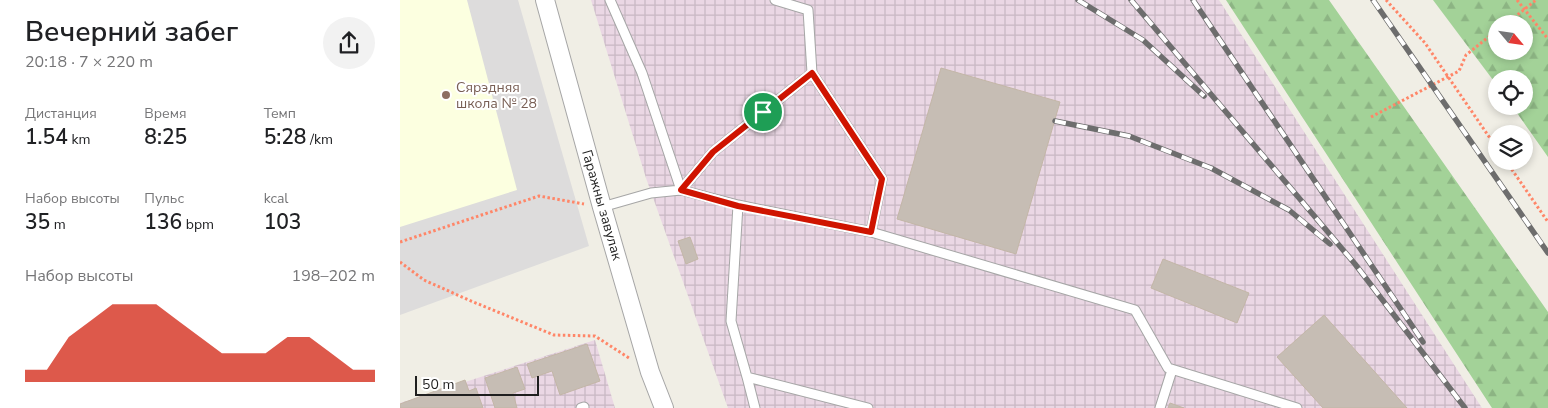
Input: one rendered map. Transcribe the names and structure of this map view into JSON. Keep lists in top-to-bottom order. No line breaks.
{"streets":{"street":["Гаражны завулак"]},"places":["Сярэдняя школа № 28"],"scale_bar":"50 m","north":"bottom right","page":{"heading":["Вечерний забег","20:18 · 7 × 220 m"],"stats":[["Дистанция","1.54 km"],["Время","8:25"],["Темп","5:28 /km"],["Набор высоты","35 m"],["Пульс","136 bpm"],["kcal","103"]],"chart":["Набор высоты","198–202 m"],"scale":"50 m"}}
